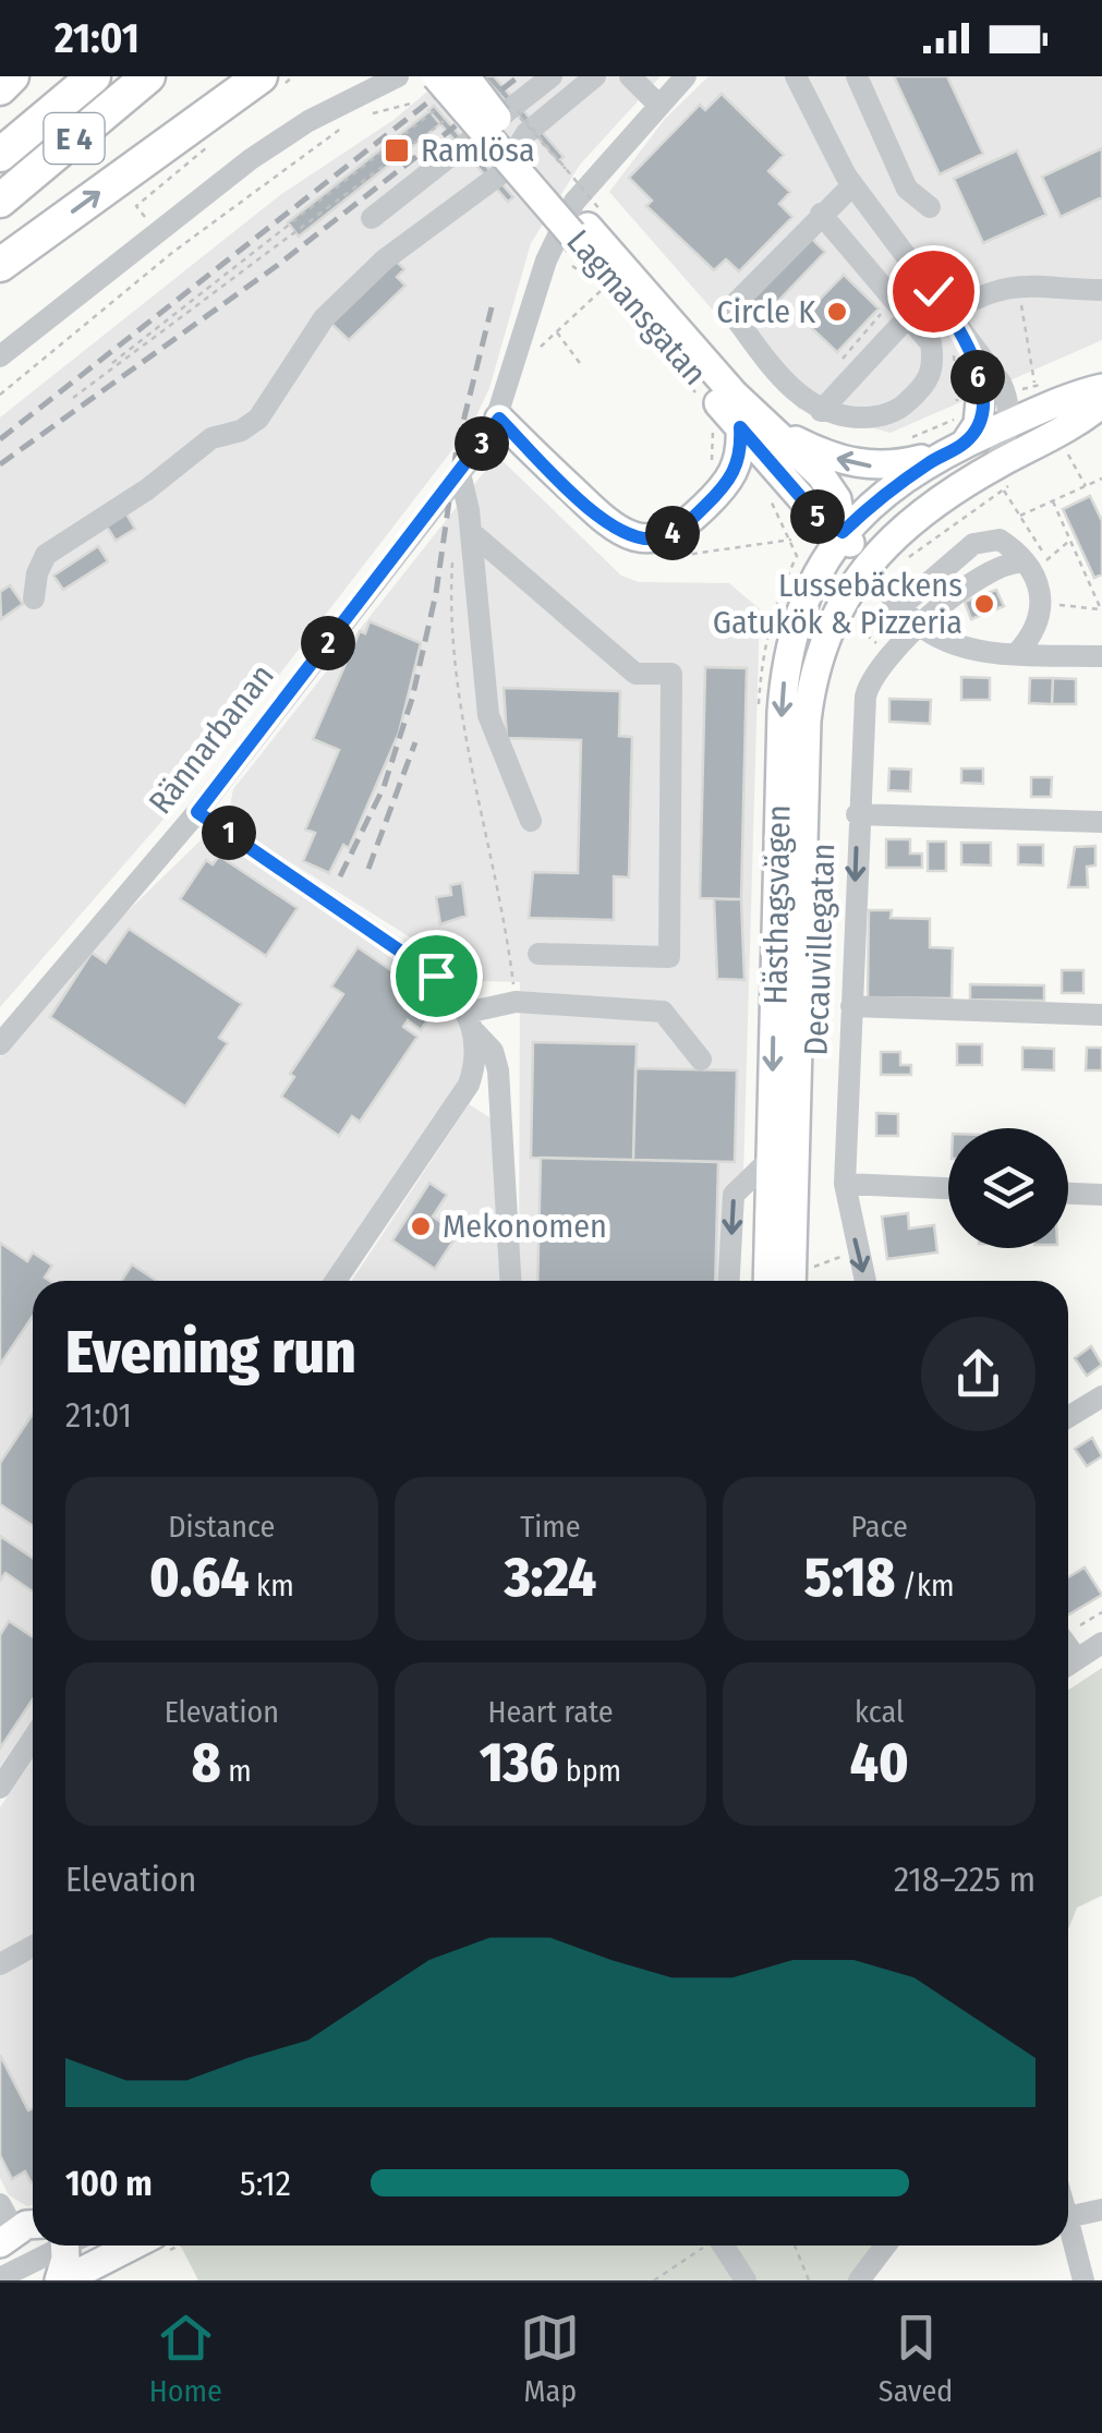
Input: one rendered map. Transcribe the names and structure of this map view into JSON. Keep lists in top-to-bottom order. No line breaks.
{"streets":{"highway":["E 4"],"main road":["Lagmansgatan","Hästhagsvägen"],"street":["Rännarbanan","Decauvillegatan"]},"crossings":[["Lagmansgatan","Hästhagsvägen"]],"places":{"transit":["Ramlösa"],"other":["Circle K","Lussebäckens Gatukök & Pizzeria","Mekonomen"]},"page":{"status":"21:01","pins":["6","3","5","4","2","1"],"heading":["Evening run","21:01"],"stats":[["Distance","0.64 km"],["Time","3:24"],["Pace","5:18 /km"],["Elevation","8 m"],["Heart rate","136 bpm"],["kcal","40"]],"chart":["Elevation","218–225 m"],"list":[{"name":"100 m","note":"5:12"}],"tabs":["Home","Map","Saved"]}}
